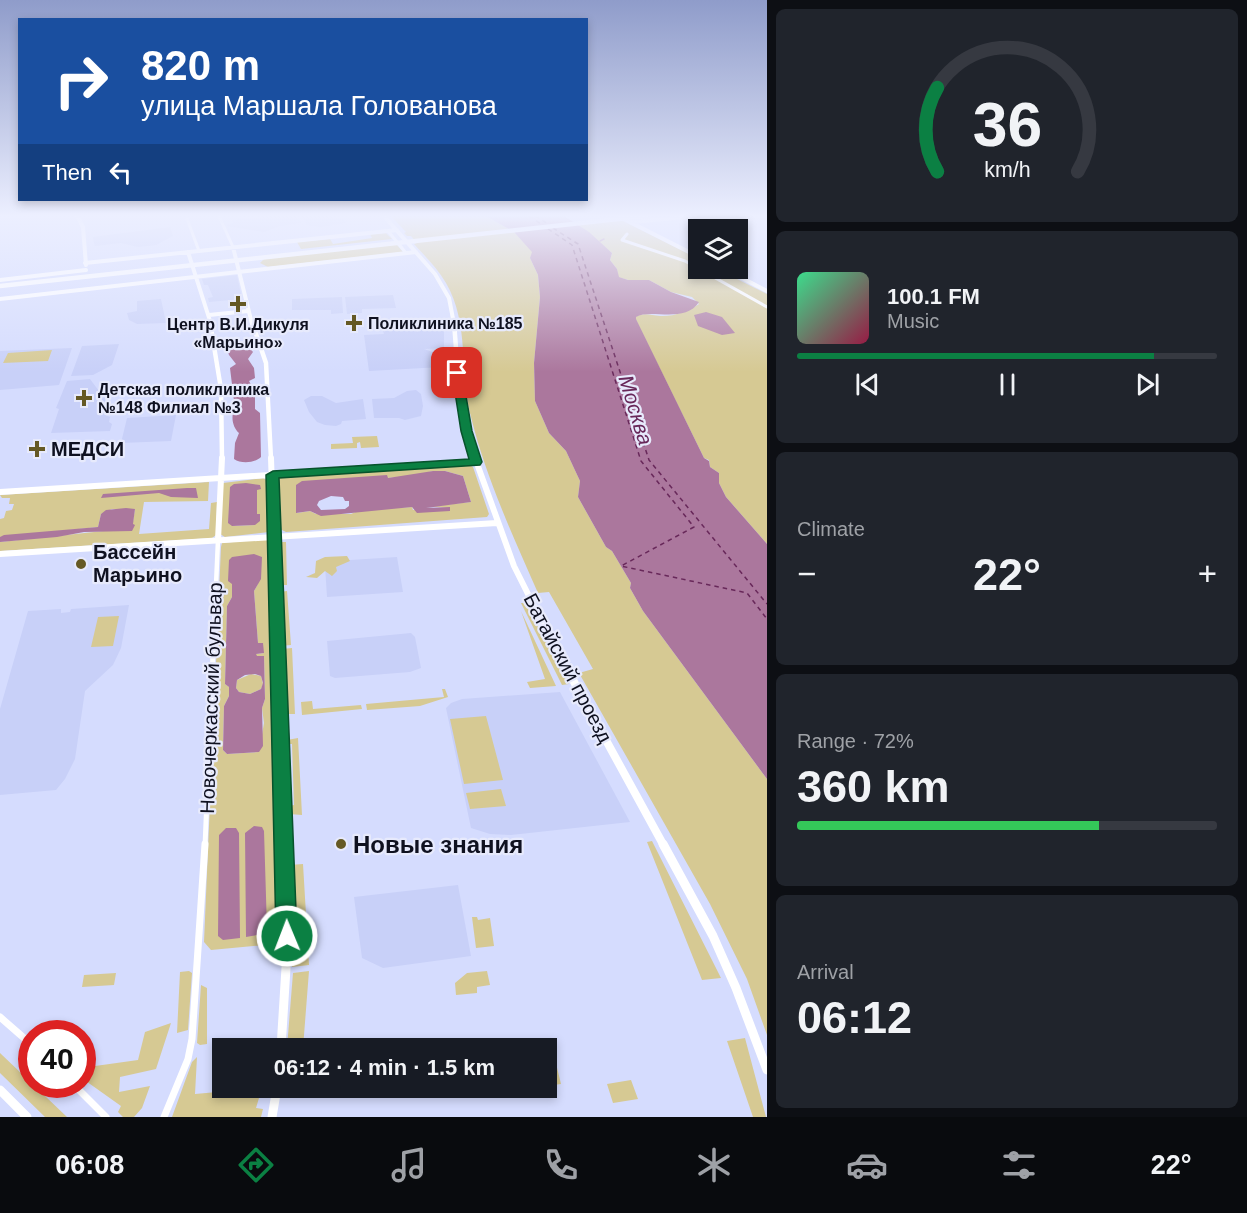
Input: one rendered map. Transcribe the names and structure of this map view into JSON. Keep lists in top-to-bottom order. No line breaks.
{"streets":{"street":["Батайский проезд","Новочеркасский бульвар"]},"water":["Москва"],"places":{"health":["Центр В.И.Дикуля «Марьино»","Поликлиника №185","Детская поликлиника №148 Филиал №3","МЕДСИ"],"other":["Бассейн Марьино","Новые знания"]},"page":{"turn":["820 m","улица Маршала Голованова"],"then":"Then","song":["100.1 FM","Music"],"tile":["Climate",["Range · 72%","360 km"],["Arrival","06:12"]],"heat":["−","22°","+"],"limit":"40","trip":"06:12 · 4 min · 1.5 km","tabs":["06:08","22°"],"gauge":["36","km/h"]}}
